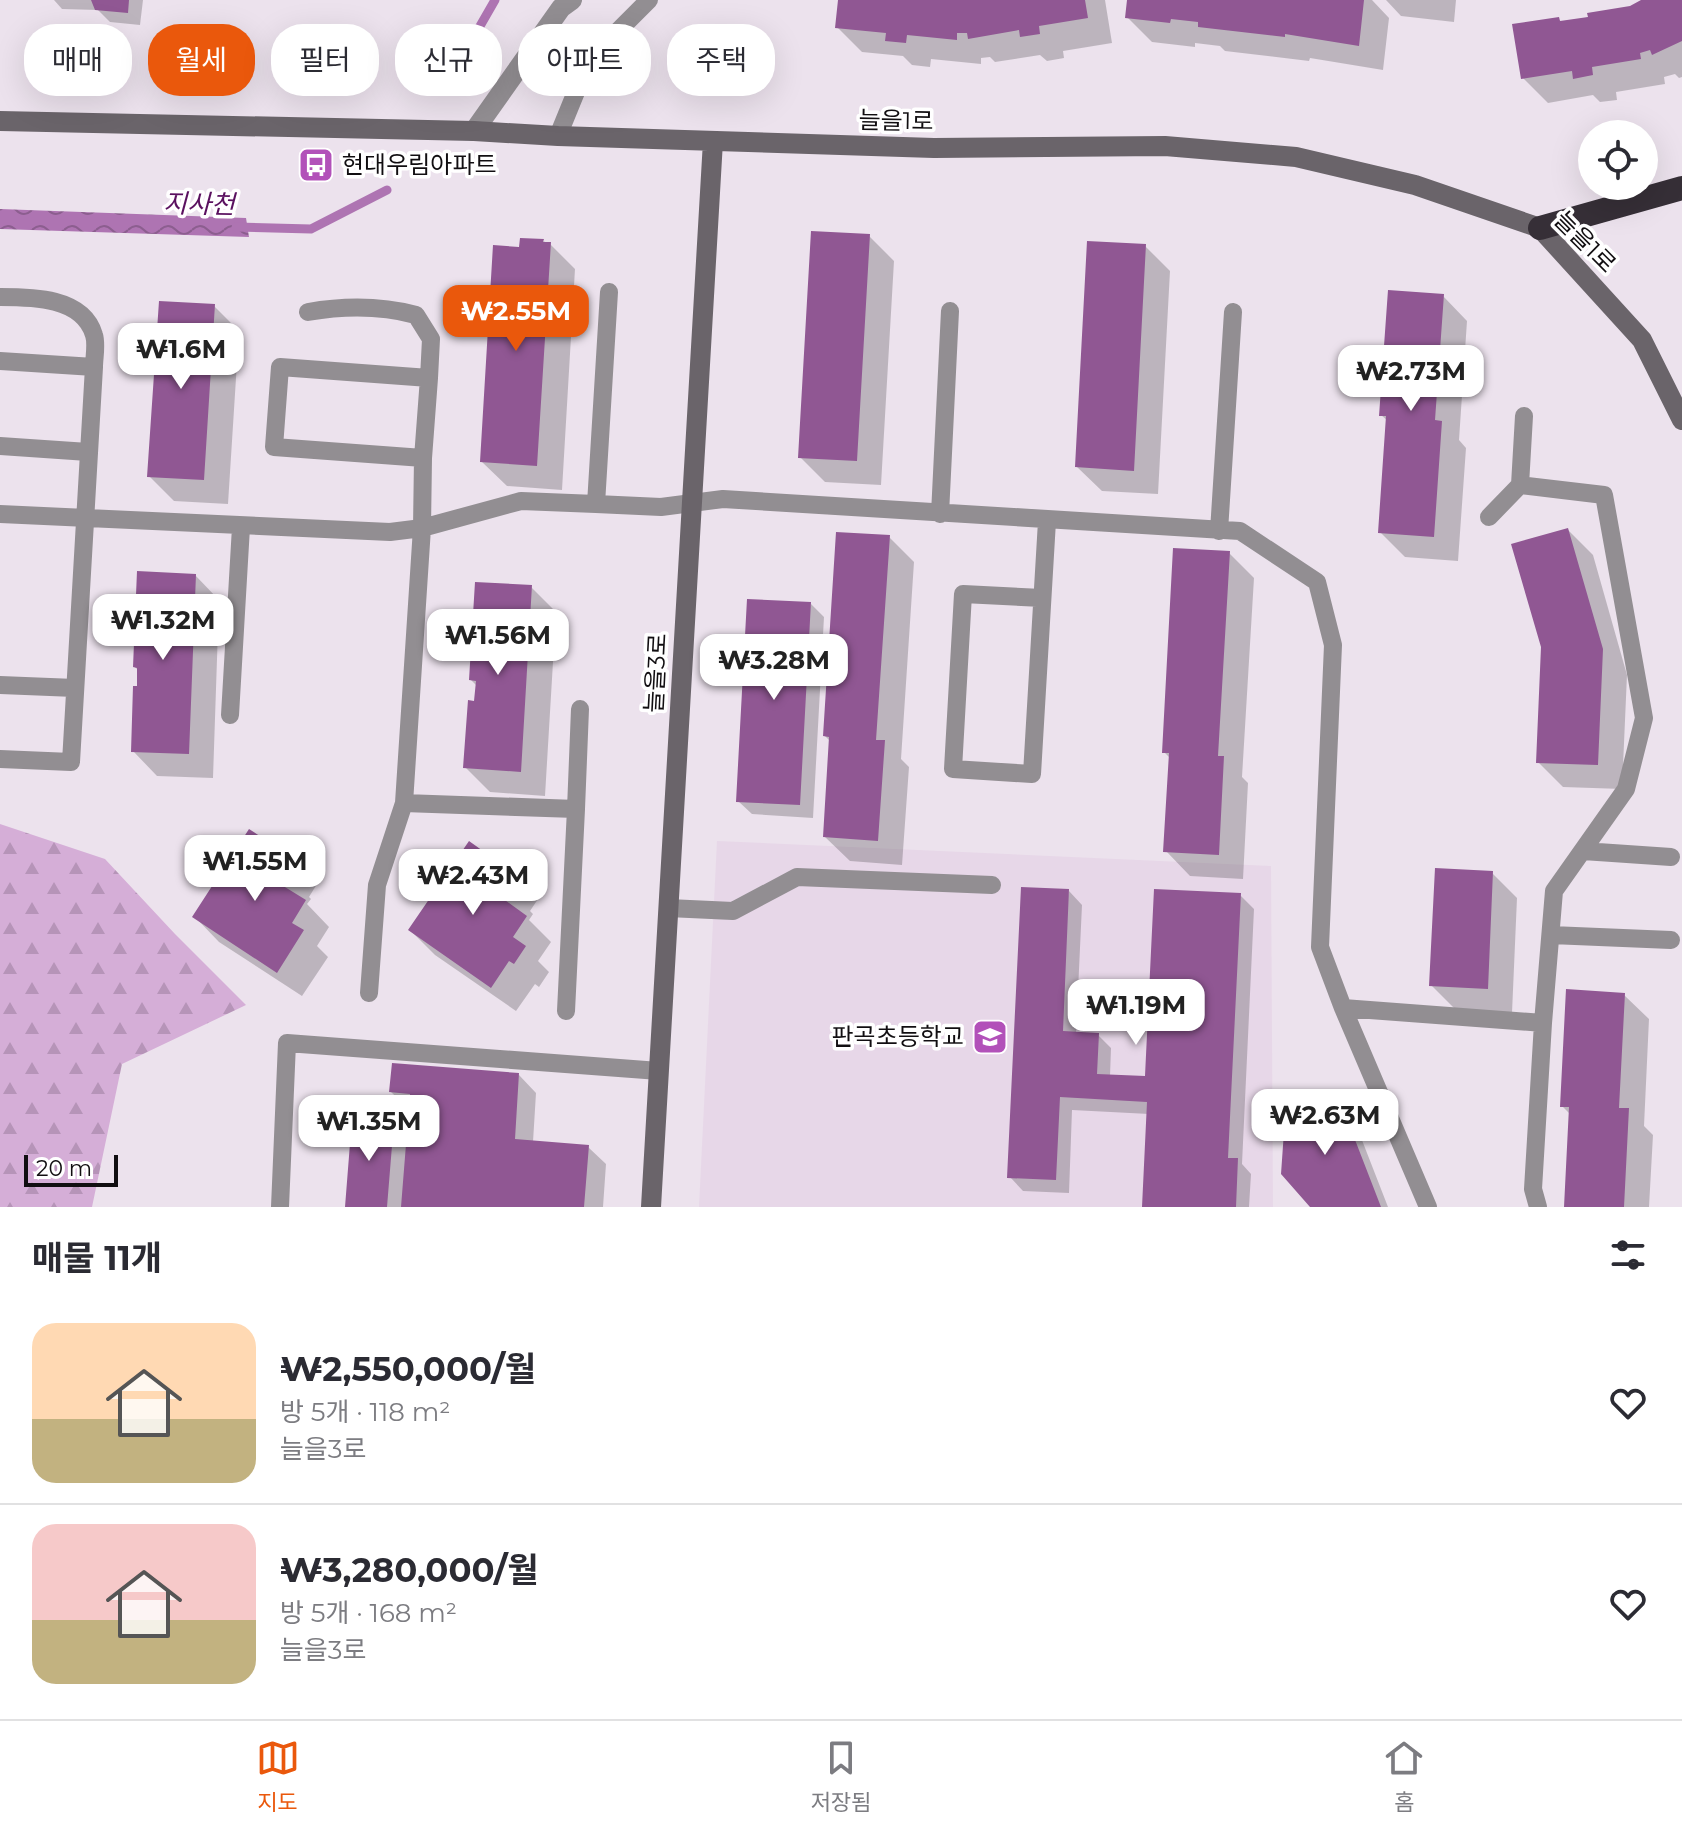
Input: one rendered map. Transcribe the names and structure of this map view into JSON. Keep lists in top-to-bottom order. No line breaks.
{"streets":{"street":["늘을1로","늘을3로"]},"crossings":[["늘을1로","늘을3로"]],"water":["지사천"],"places":{"bus stop":["현대우림아파트"],"school or university":["판곡초등학교"]},"scale_bar":"20 m","page":{"chip":["매매","월세","필터","신규","아파트","주택"],"price":["₩2.55M","₩1.6M","₩2.73M","₩1.32M","₩1.56M","₩3.28M","₩1.55M","₩2.43M","₩1.19M","₩2.63M","₩1.35M"],"scale":"20 m","heading":"매물 11개","list":[{"name":"₩2,550,000/월","note":"방 5개 · 118 m² · 늘을3로"},{"name":"₩3,280,000/월","note":"방 5개 · 168 m² · 늘을3로"}],"tabs":["지도","저장됨","홈"]}}
